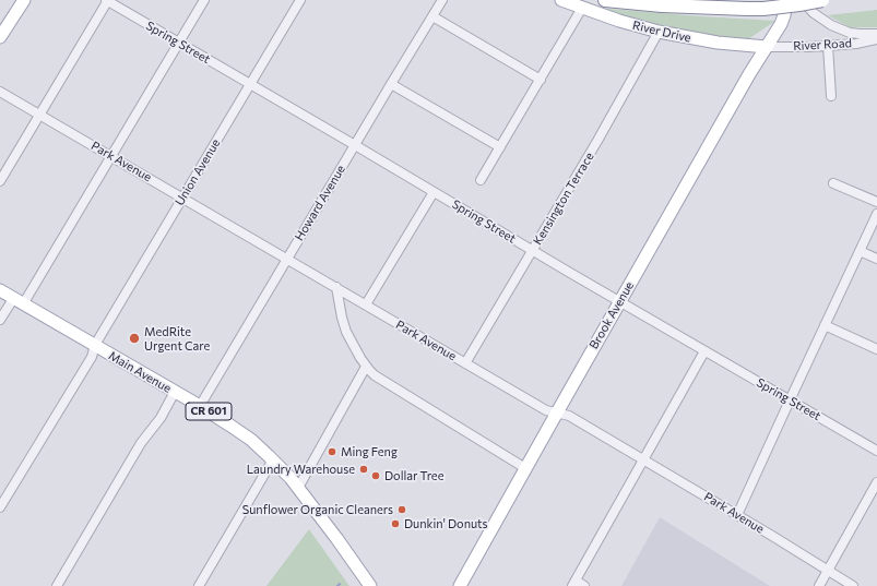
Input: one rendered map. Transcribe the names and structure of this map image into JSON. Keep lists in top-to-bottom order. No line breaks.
{"streets":{"main road":["River Drive","Brook Avenue","Main Avenue","CR 601"],"street":["Spring Street","River Road","Park Avenue","Union Avenue","Kensington Terrace","Howard Avenue"]},"crossings":[["River Drive","River Road"],["River Drive","Kensington Terrace"],["River Drive","Brook Avenue"],["Spring Street","Union Avenue"],["Spring Street","Kensington Terrace"],["Spring Street","Howard Avenue"],["Spring Street","Brook Avenue"],["River Road","Brook Avenue"],["Park Avenue","Union Avenue"],["Park Avenue","Kensington Terrace"],["Park Avenue","Howard Avenue"],["Park Avenue","Brook Avenue"],["Union Avenue","Main Avenue"],["Howard Avenue","Main Avenue"]],"places":["MedRite Urgent Care","Ming Feng","Laundry Warehouse","Dollar Tree","Sunflower Organic Cleaners","Dunkin' Donuts"]}
